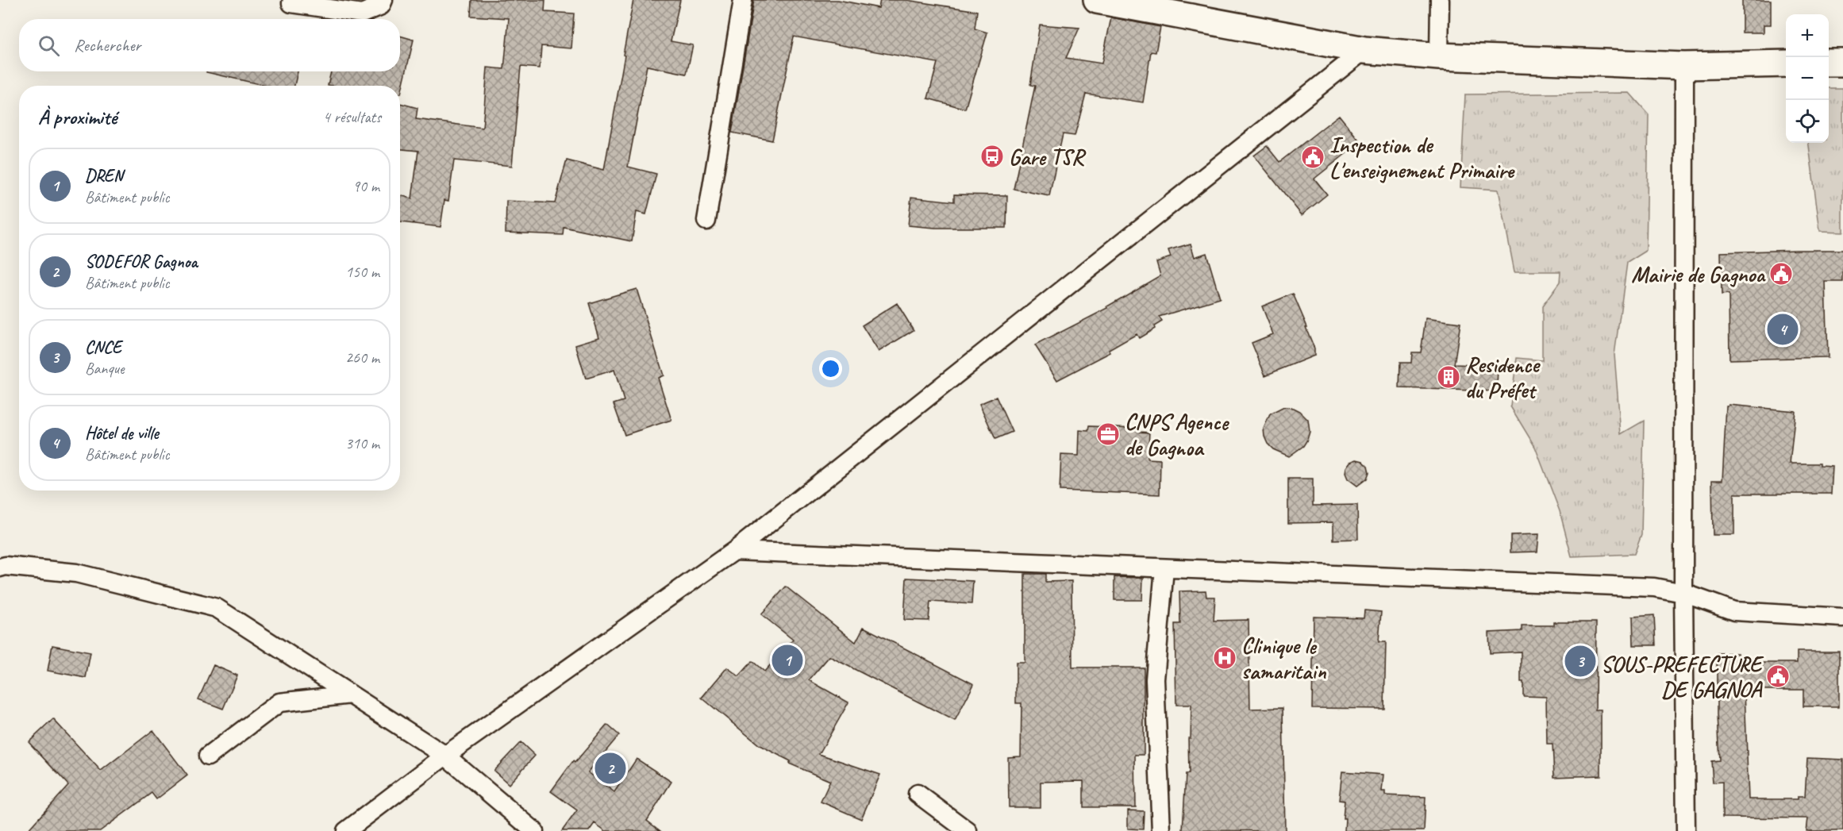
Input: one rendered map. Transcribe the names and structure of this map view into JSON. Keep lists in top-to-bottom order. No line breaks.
{"places":{"bus stop":["Gare TSR"],"public building":["Inspection de L'enseignement Primaire","Mairie de Gagnoa","SOUS-PREFECTURE DE GAGNOA"],"building":["Residence du Préfet"],"office":["CNPS Agence de Gagnoa"],"hospital":["Clinique le samaritain"]},"page":{"map_buttons":["+","−"],"search":"Rechercher","heading":["À proximité","4 résultats"],"list":[{"mark":"1","name":"DREN","note":"Bâtiment public","value":"90 m"},{"mark":"2","name":"SODEFOR Gagnoa","note":"Bâtiment public","value":"150 m"},{"mark":"3","name":"CNCE","note":"Banque","value":"260 m"},{"mark":"4","name":"Hôtel de ville","note":"Bâtiment public","value":"310 m"}],"pins":["4","1","3","2"]}}
